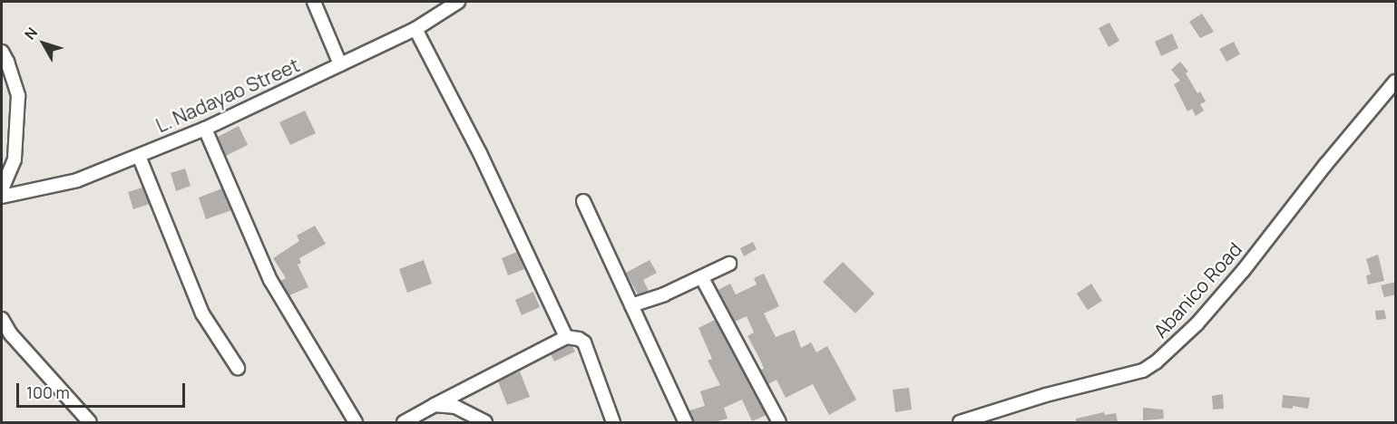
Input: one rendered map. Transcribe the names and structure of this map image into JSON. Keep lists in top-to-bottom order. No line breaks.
{"streets":{"street":["L. Nadayao Street","Abanico Road"]},"scale_bar":"100 m","north":"top left"}
